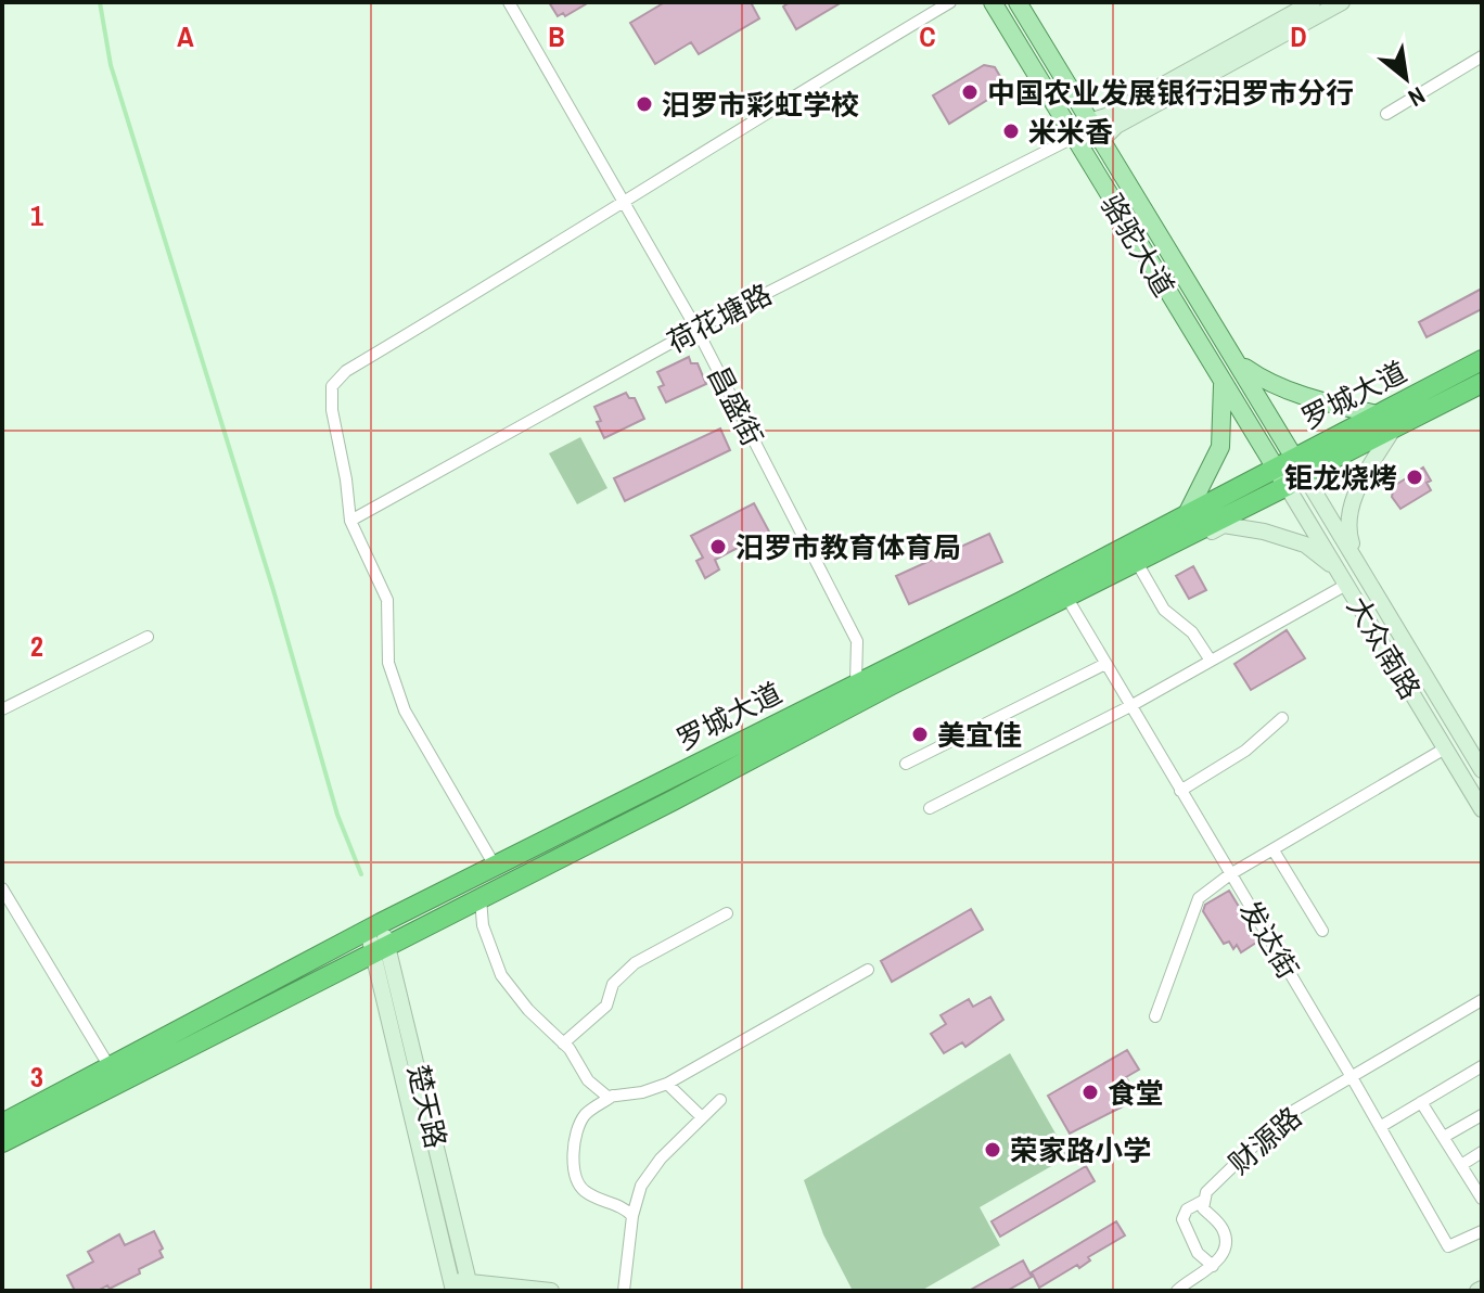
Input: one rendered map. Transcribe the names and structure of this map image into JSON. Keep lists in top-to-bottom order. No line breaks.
{"streets":{"highway":["罗城大道"],"main road":["骆驼大道","大众南路","楚天路"],"street":["荷花塘路","昌盛街","发达街","财源路"]},"crossings":[["骆驼大道","荷花塘路"],["骆驼大道","罗城大道"],["骆驼大道","大众南路"],["荷花塘路","昌盛街"],["罗城大道","昌盛街"],["罗城大道","大众南路"],["罗城大道","楚天路"],["发达街","财源路"]],"places":["中国农业发展银行汨罗市分行","汨罗市彩虹学校","米米香","钜龙烧烤","汨罗市教育体育局","美宜佳","食堂","荣家路小学"],"north":"bottom right","grid":{"columns":["A","B","C","D"],"rows":["1","2","3"]}}
